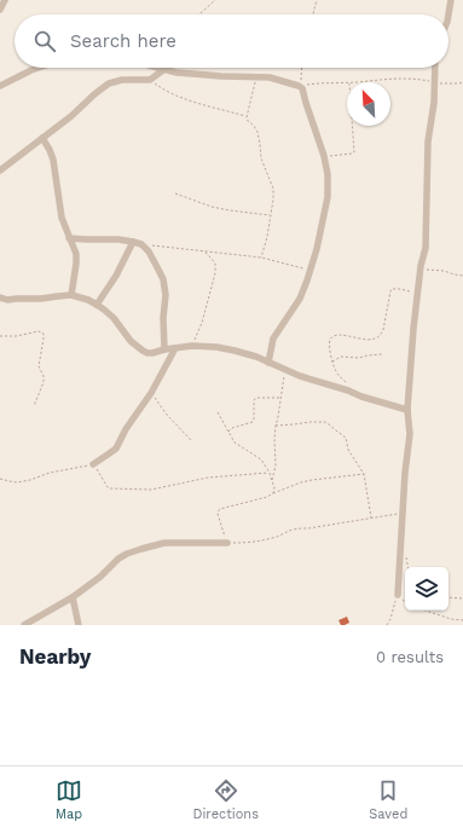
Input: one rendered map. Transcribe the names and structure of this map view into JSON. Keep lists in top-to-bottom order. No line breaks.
{"north":"top left","page":{"search":"Search here","heading":["Nearby","0 results"],"nav":["Map","Directions","Saved"]}}
